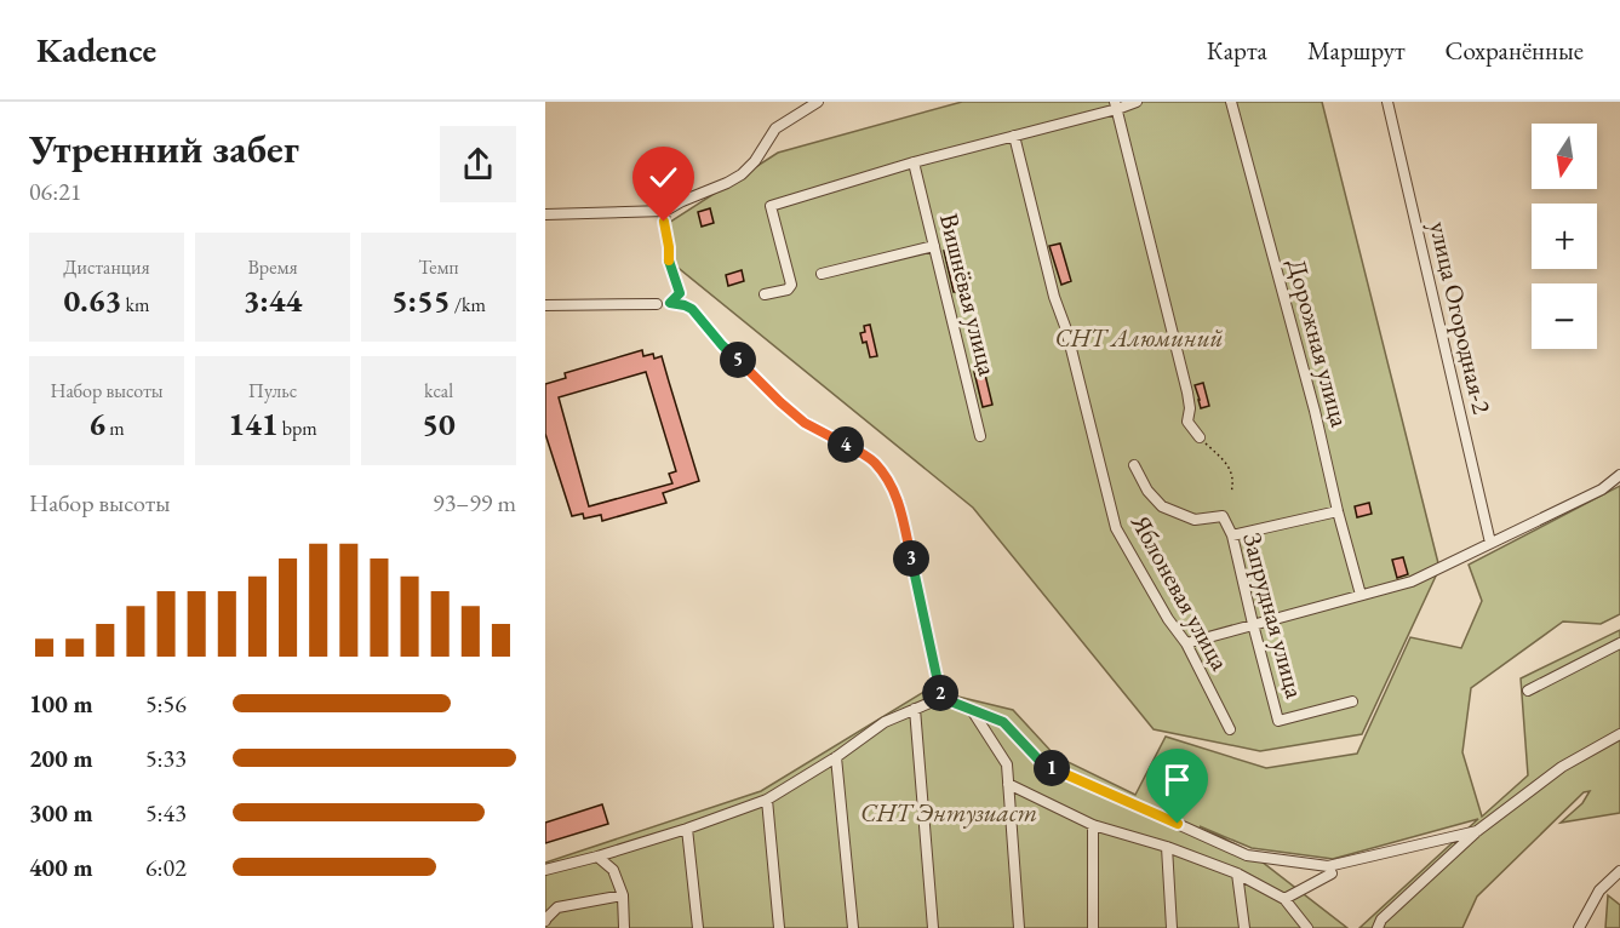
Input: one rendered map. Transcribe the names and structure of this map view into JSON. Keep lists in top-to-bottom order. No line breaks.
{"streets":{"street":["Вишнёвая улица","улица Огородная-2","Дорожная улица","Яблоневая улица","Запрудная улица"]},"parks":["СНТ Алюминий","СНТ Энтузиаст"],"north":"bottom","page":{"header":"Kadence","nav":["Карта","Маршрут","Сохранённые"],"heading":["Утренний забег","06:21"],"map_buttons":["+","−"],"stats":[["Дистанция","0.63 km"],["Время","3:44"],["Темп","5:55 /km"],["Набор высоты","6 m"],["Пульс","141 bpm"],["kcal","50"]],"pins":["5","4","3","2","1"],"chart":["Набор высоты","93–99 m"],"list":[{"name":"100 m","note":"5:56"},{"name":"200 m","note":"5:33"},{"name":"300 m","note":"5:43"},{"name":"400 m","note":"6:02"}]}}
